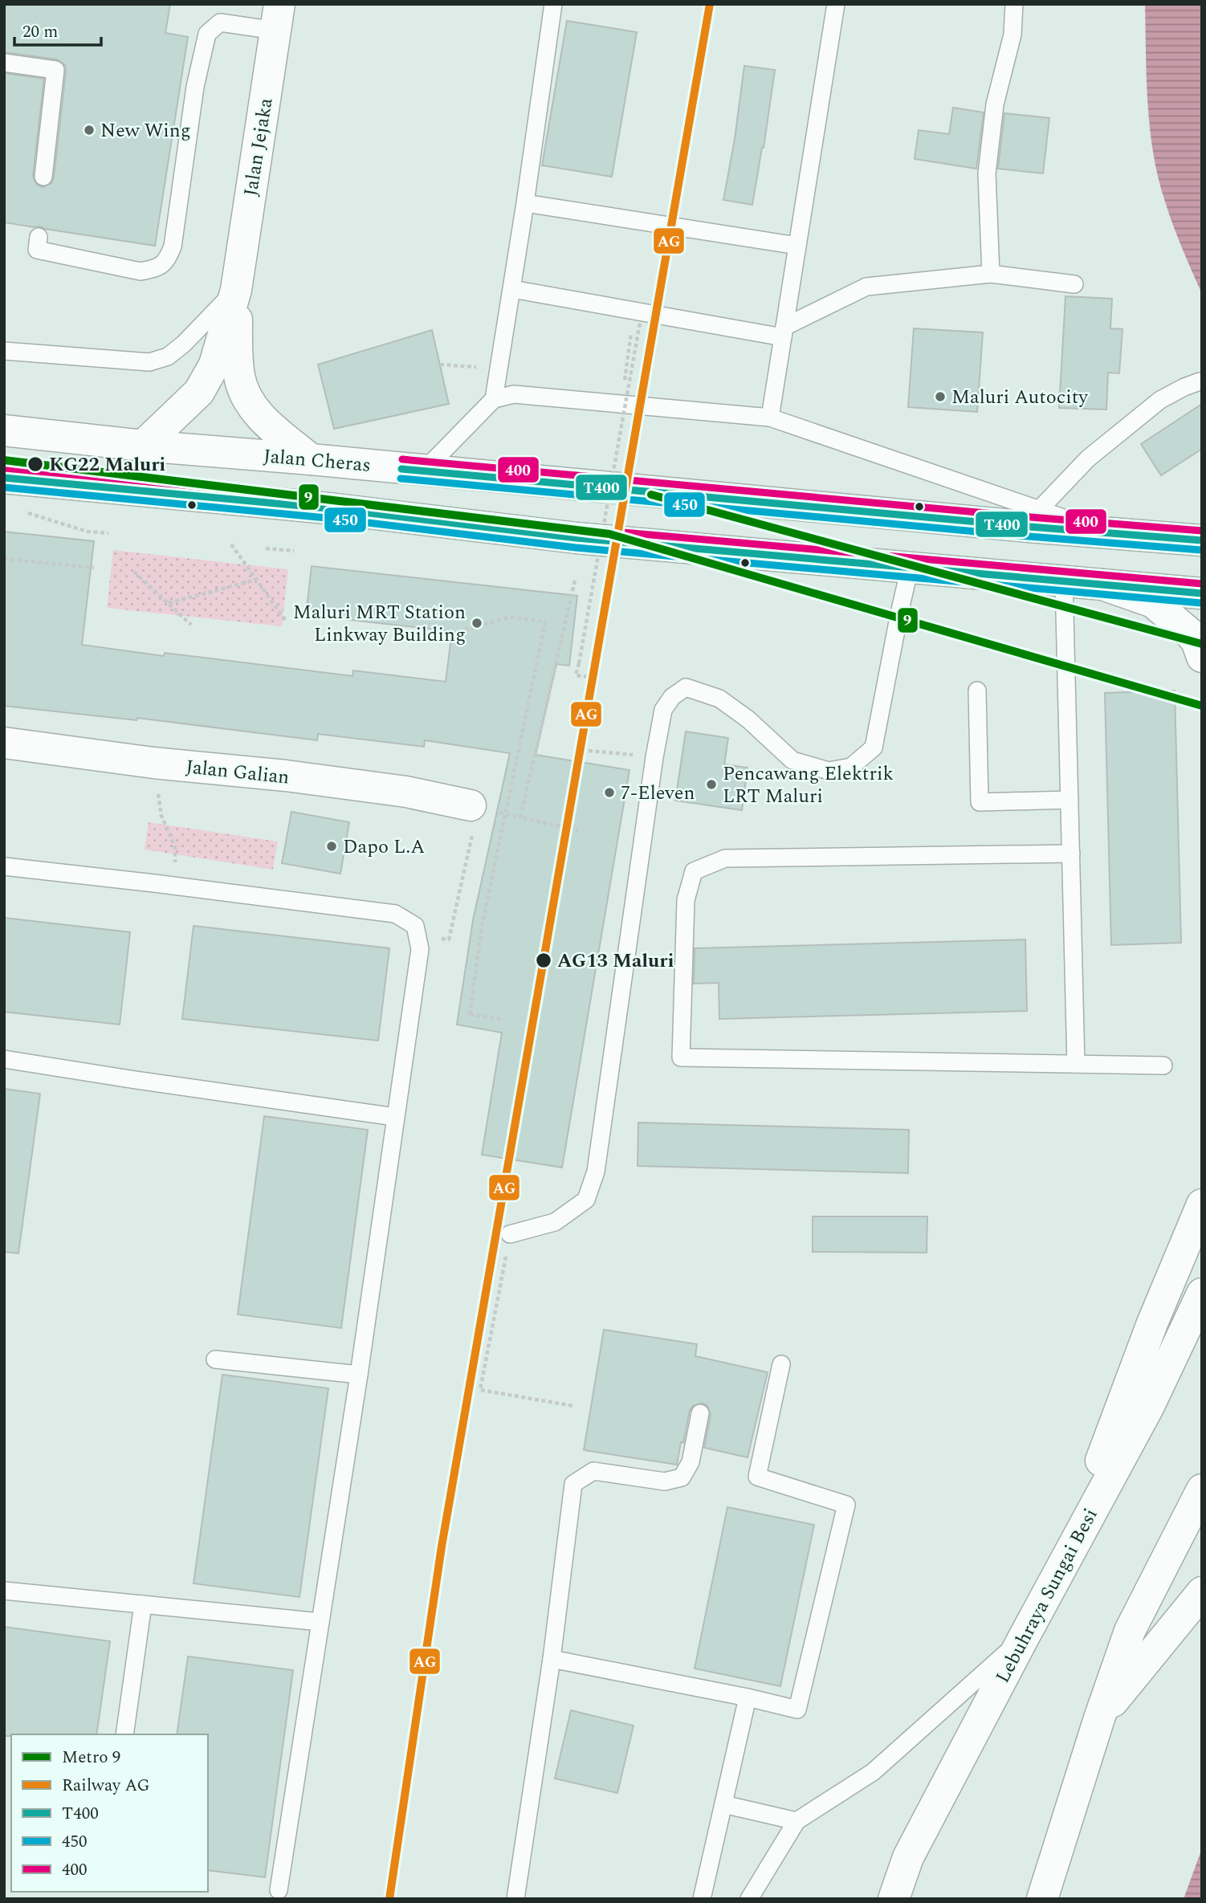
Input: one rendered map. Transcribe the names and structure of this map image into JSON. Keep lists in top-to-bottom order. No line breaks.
{"streets":{"main road":["Jalan Jejaka","Jalan Cheras","Jalan Galian","Lebuhraya Sungai Besi"]},"crossings":[["Jalan Jejaka","Jalan Cheras"]],"places":["New Wing","Maluri Autocity","KG22 Maluri","Maluri MRT Station Linkway Building","Pencawang Elektrik LRT Maluri","7-Eleven","Dapo L.A","AG13 Maluri"],"lines":["rail line AG","transit line 400","metro line 9","transit line T400","transit line 450"],"legend":["Metro 9","Railway AG","T400","450","400"],"scale_bar":"20 m"}
